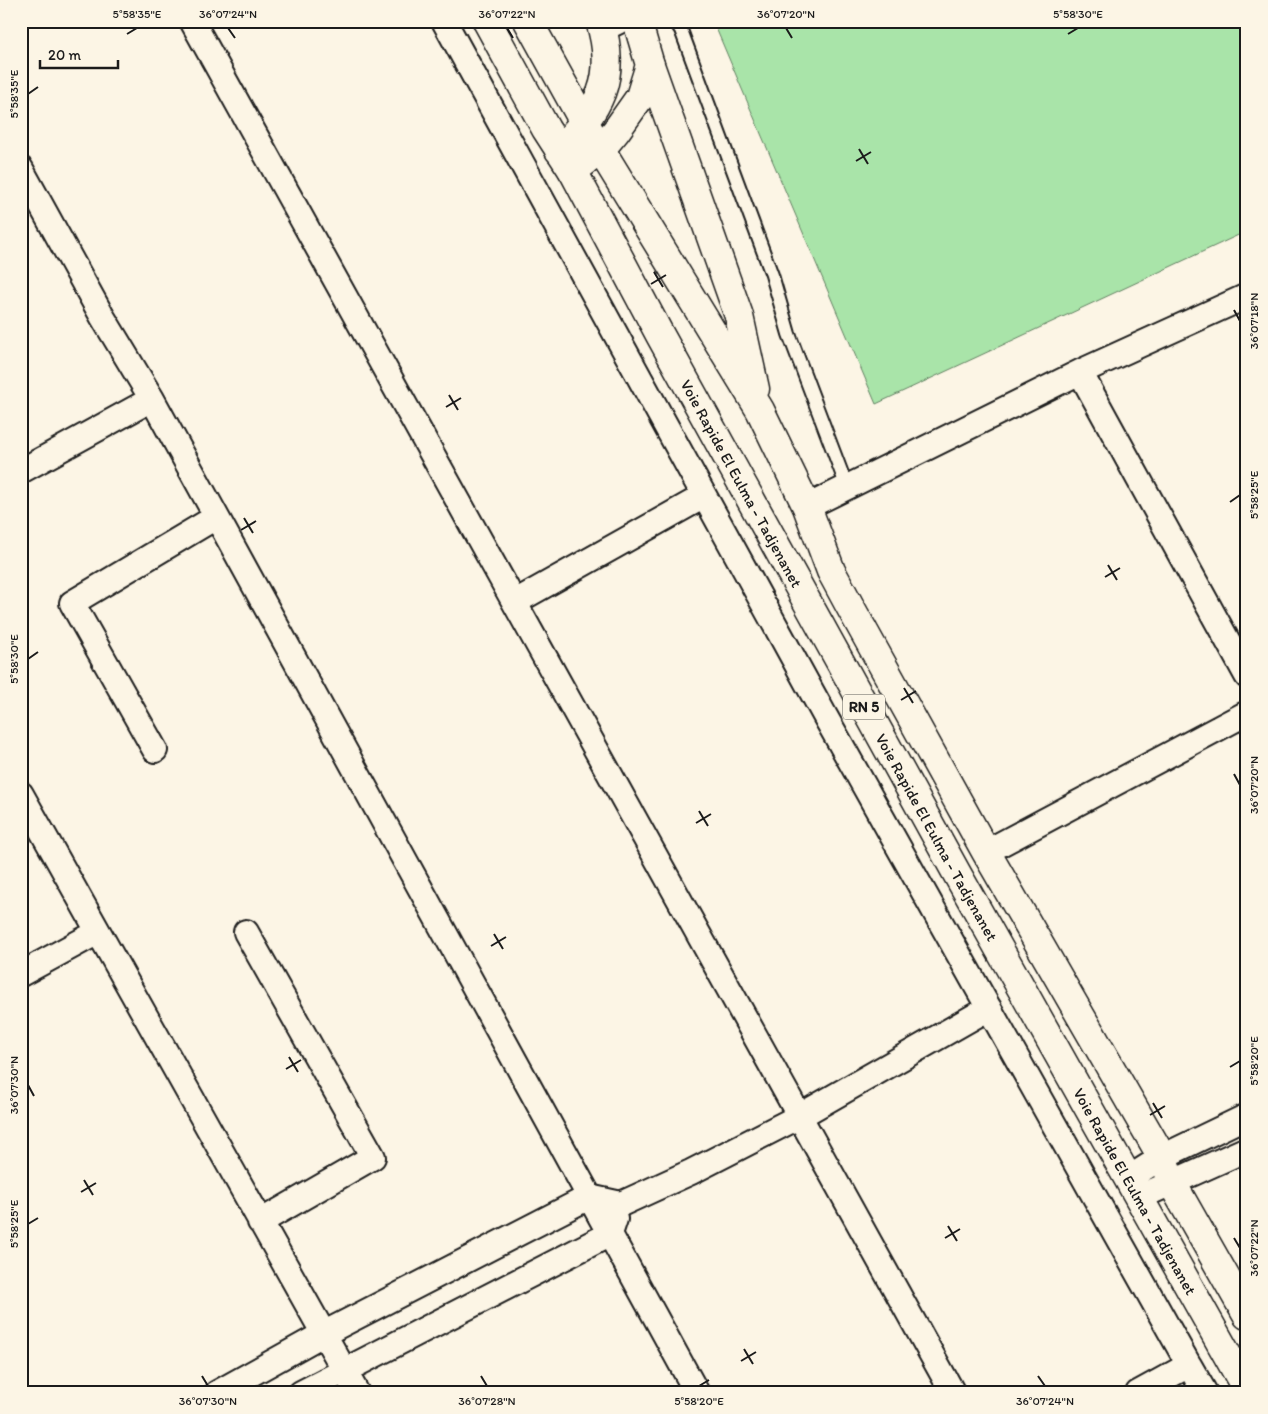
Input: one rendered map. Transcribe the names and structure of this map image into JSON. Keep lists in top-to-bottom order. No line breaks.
{"streets":{"main road":["Voie Rapide El Eulma - Tadjenanet","RN 5"]},"scale_bar":"20 m","coordinates":["5°58'35\"E","36°07'24\"N","36°07'22\"N","36°07'20\"N","5°58'30\"E","36°07'18\"N","5°58'25\"E","5°58'20\"E","36°07'30\"N","36°07'28\"N"]}
